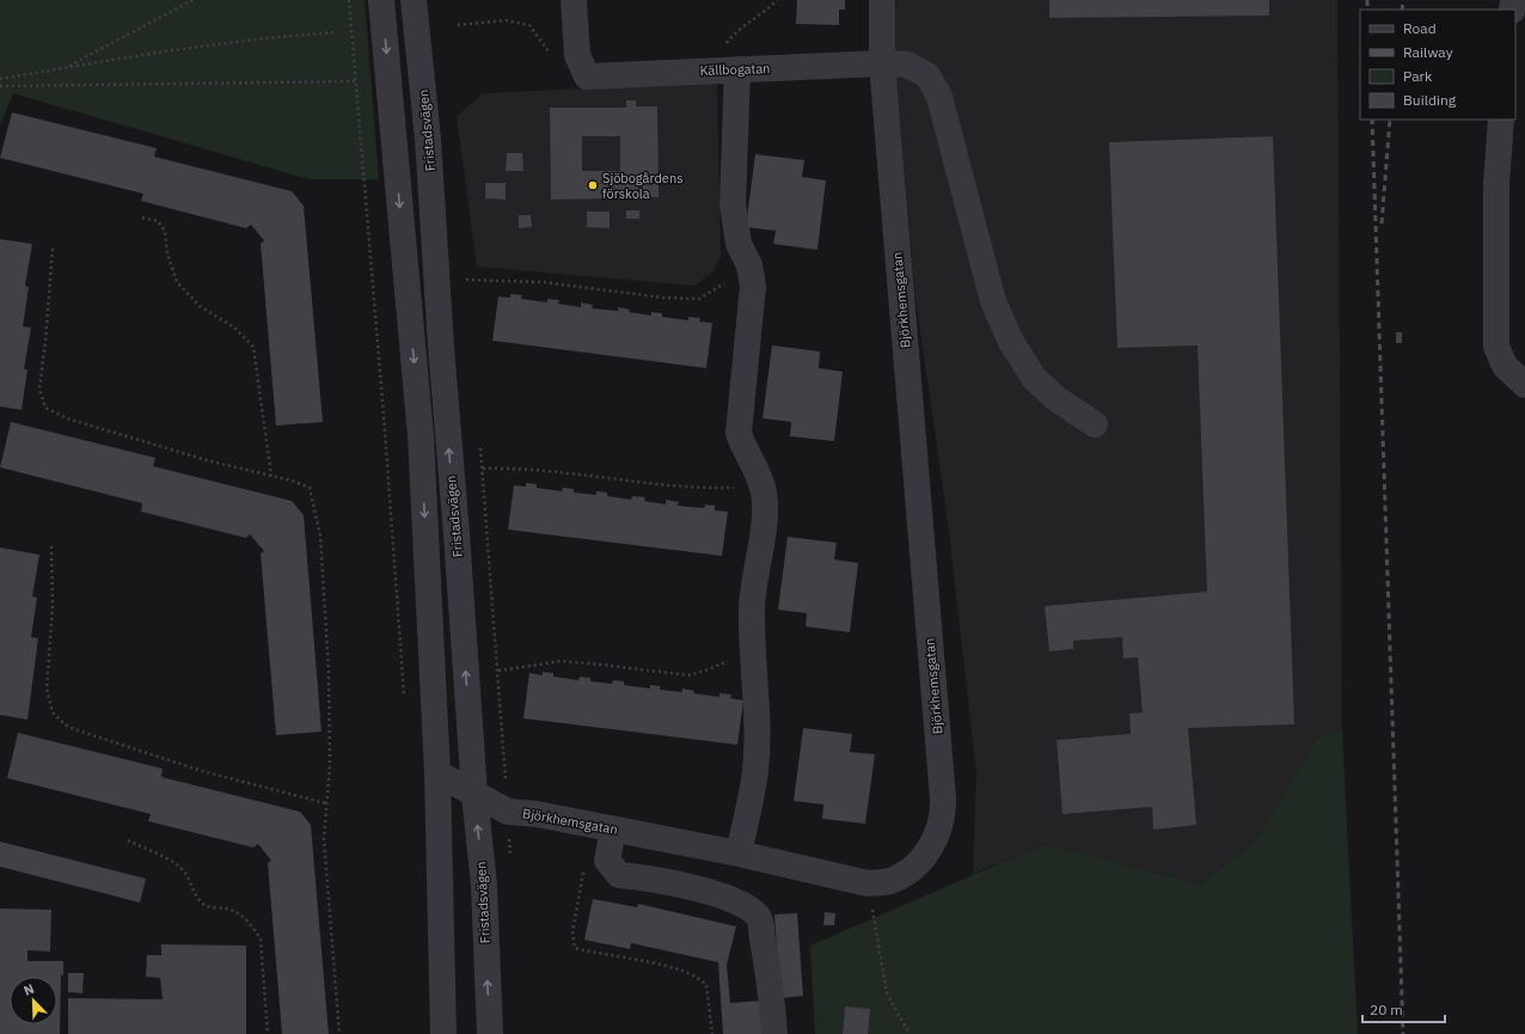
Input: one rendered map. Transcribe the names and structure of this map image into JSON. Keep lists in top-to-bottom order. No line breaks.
{"streets":{"street":["Källbogatan","Fristadsvägen","Björkhemsgatan"]},"crossings":[["Källbogatan","Björkhemsgatan"],["Fristadsvägen","Björkhemsgatan"]],"places":["Sjöbogårdens förskola"],"legend":["Road","Railway","Park","Building"],"scale_bar":"20 m","north":"top left"}
